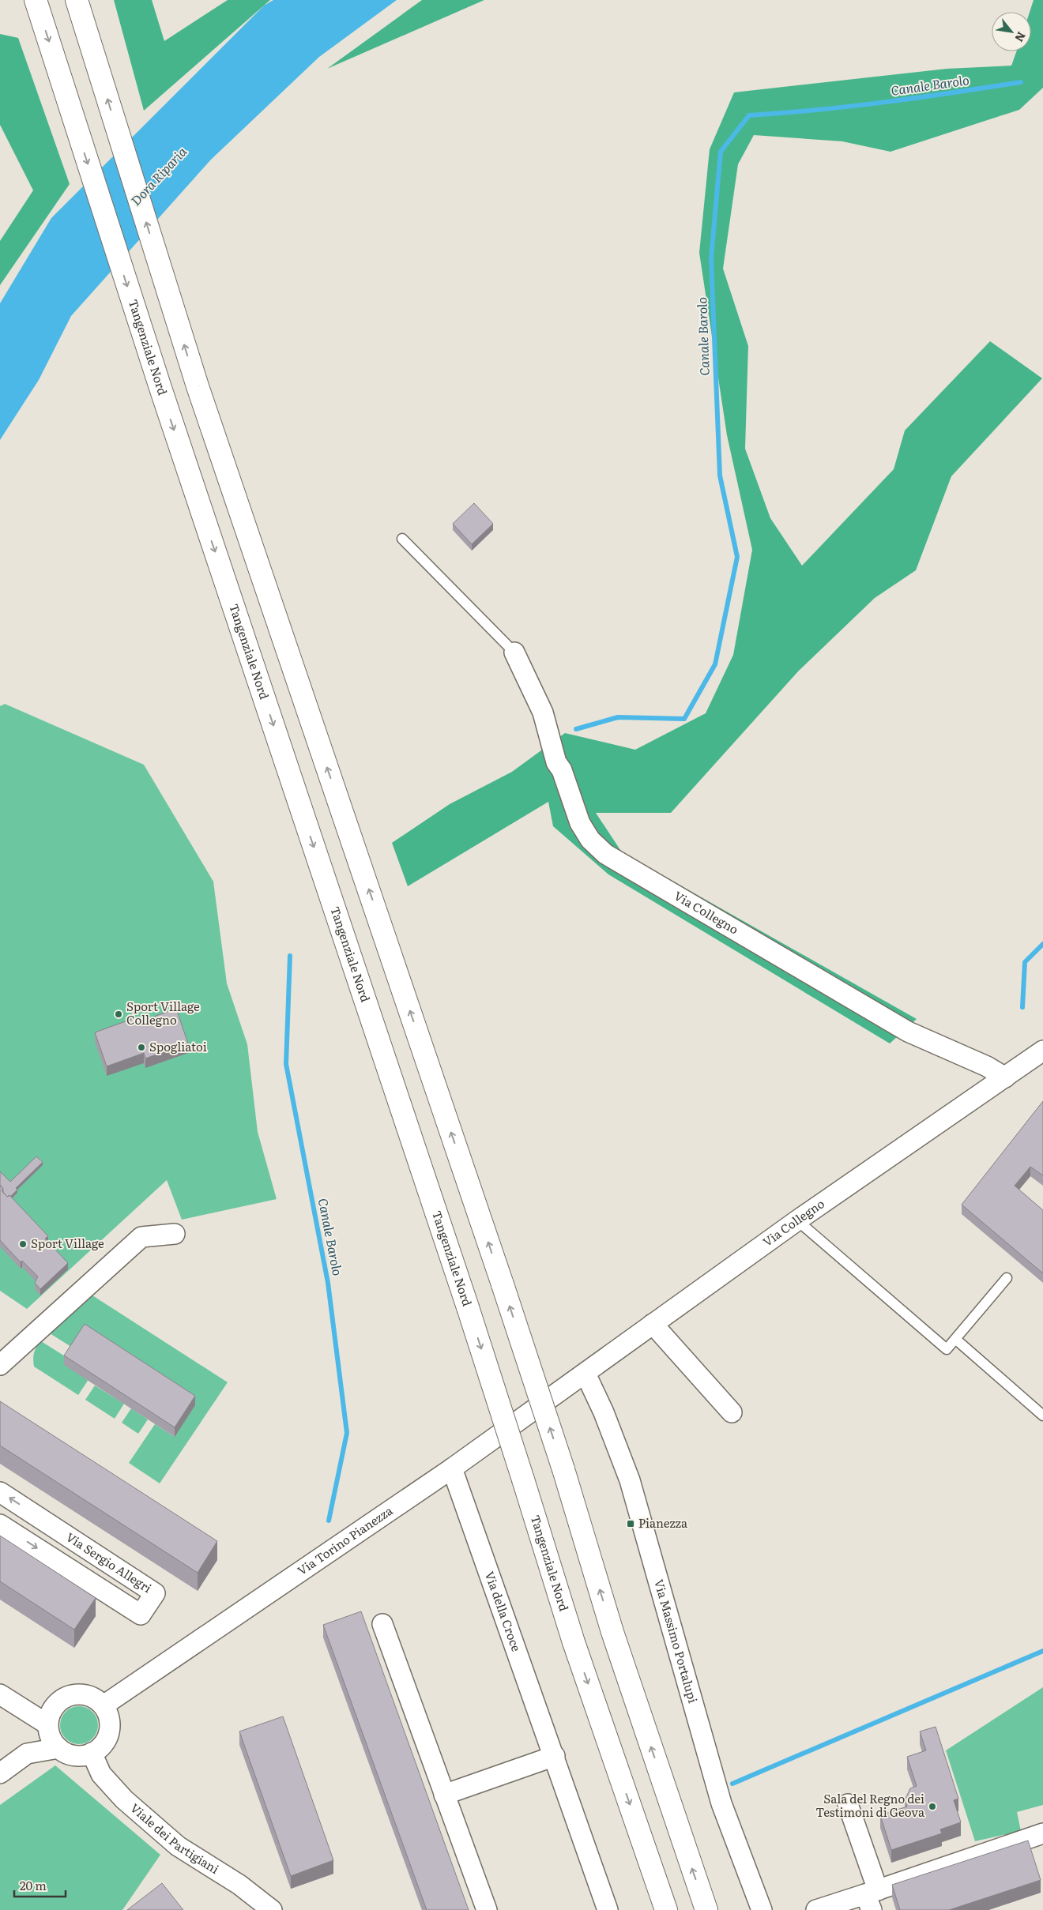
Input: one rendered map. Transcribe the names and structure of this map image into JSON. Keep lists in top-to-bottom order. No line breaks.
{"streets":{"highway":["Tangenziale Nord"],"street":["Via Collegno","Via Torino Pianezza","Via Sergio Allegri","Via della Croce","Via Massimo Portalupi","Viale dei Partigiani"]},"crossings":[["Via Collegno","Via Torino Pianezza"],["Via Collegno","Via Massimo Portalupi"],["Via Torino Pianezza","Via della Croce"],["Via Torino Pianezza","Via Massimo Portalupi"],["Via Torino Pianezza","Viale dei Partigiani"]],"water":["Canale Barolo","Dora Riparia"],"places":{"other":["Sport Village Collegno","Spogliatoi","Sport Village","Sala del Regno dei Testimoni di Geova"],"transit":["Pianezza"]},"scale_bar":"20 m","north":"bottom right"}
